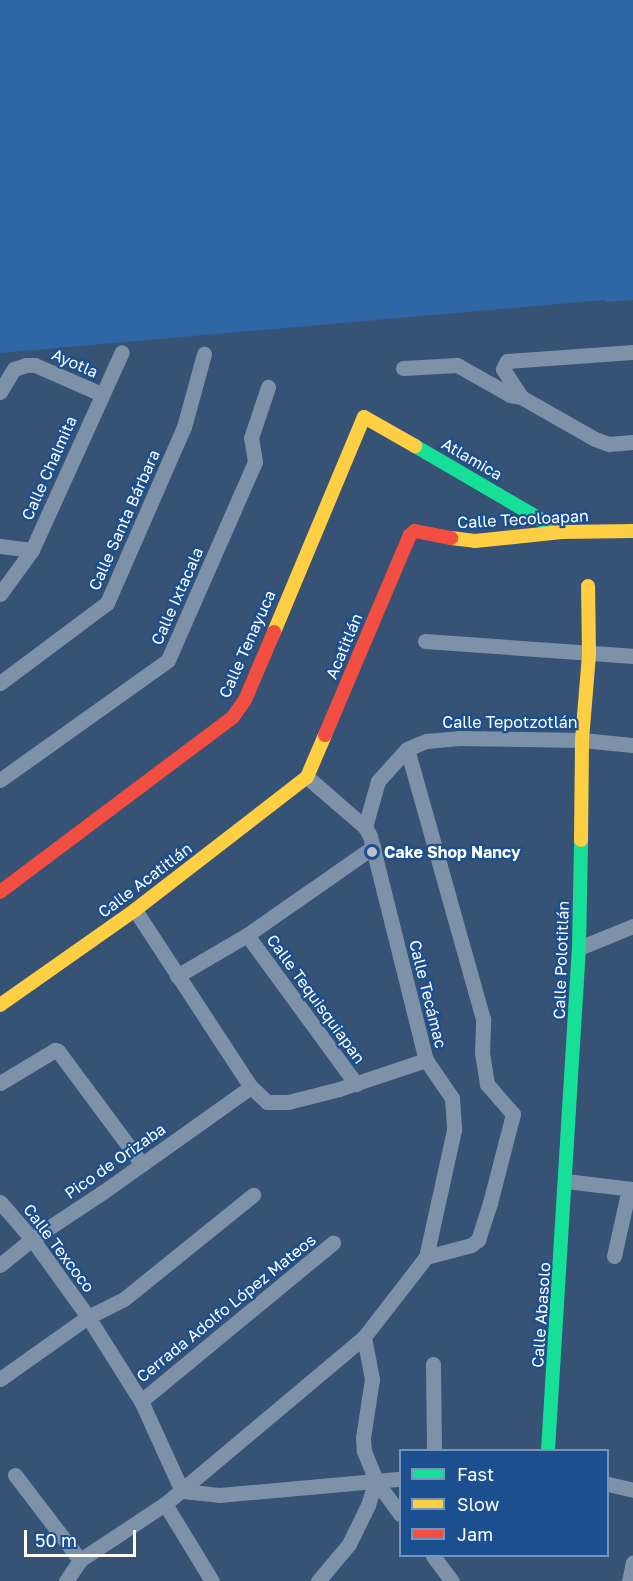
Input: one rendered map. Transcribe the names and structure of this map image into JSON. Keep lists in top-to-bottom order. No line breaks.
{"streets":{"street":["Ayotla","Atlamica","Calle Chalmita","Calle Tecoloapan","Calle Santa Bárbara","Calle Ixtacala","Calle Tenayuca","Acatitlán","Calle Tepotzotlán","Calle Acatitlán","Calle Polotitlán","Calle Tecámac","Calle Tequisquiapan","Pico de Orizaba","Calle Texcoco","Cerrada Adolfo López Mateos","Calle Abasolo"]},"crossings":[["Ayotla","Calle Chalmita"],["Atlamica","Calle Tecoloapan"],["Atlamica","Calle Tenayuca"],["Calle Tecoloapan","Acatitlán"],["Acatitlán","Calle Acatitlán"],["Calle Tepotzotlán","Calle Polotitlán"],["Calle Tepotzotlán","Calle Tecámac"],["Calle Polotitlán","Calle Abasolo"],["Calle Tecámac","Calle Tequisquiapan"],["Calle Tecámac","Pico de Orizaba"],["Pico de Orizaba","Calle Texcoco"],["Calle Texcoco","Cerrada Adolfo López Mateos"]],"places":["Cake Shop Nancy"],"legend":["Fast","Slow","Jam"],"scale_bar":"50 m"}
